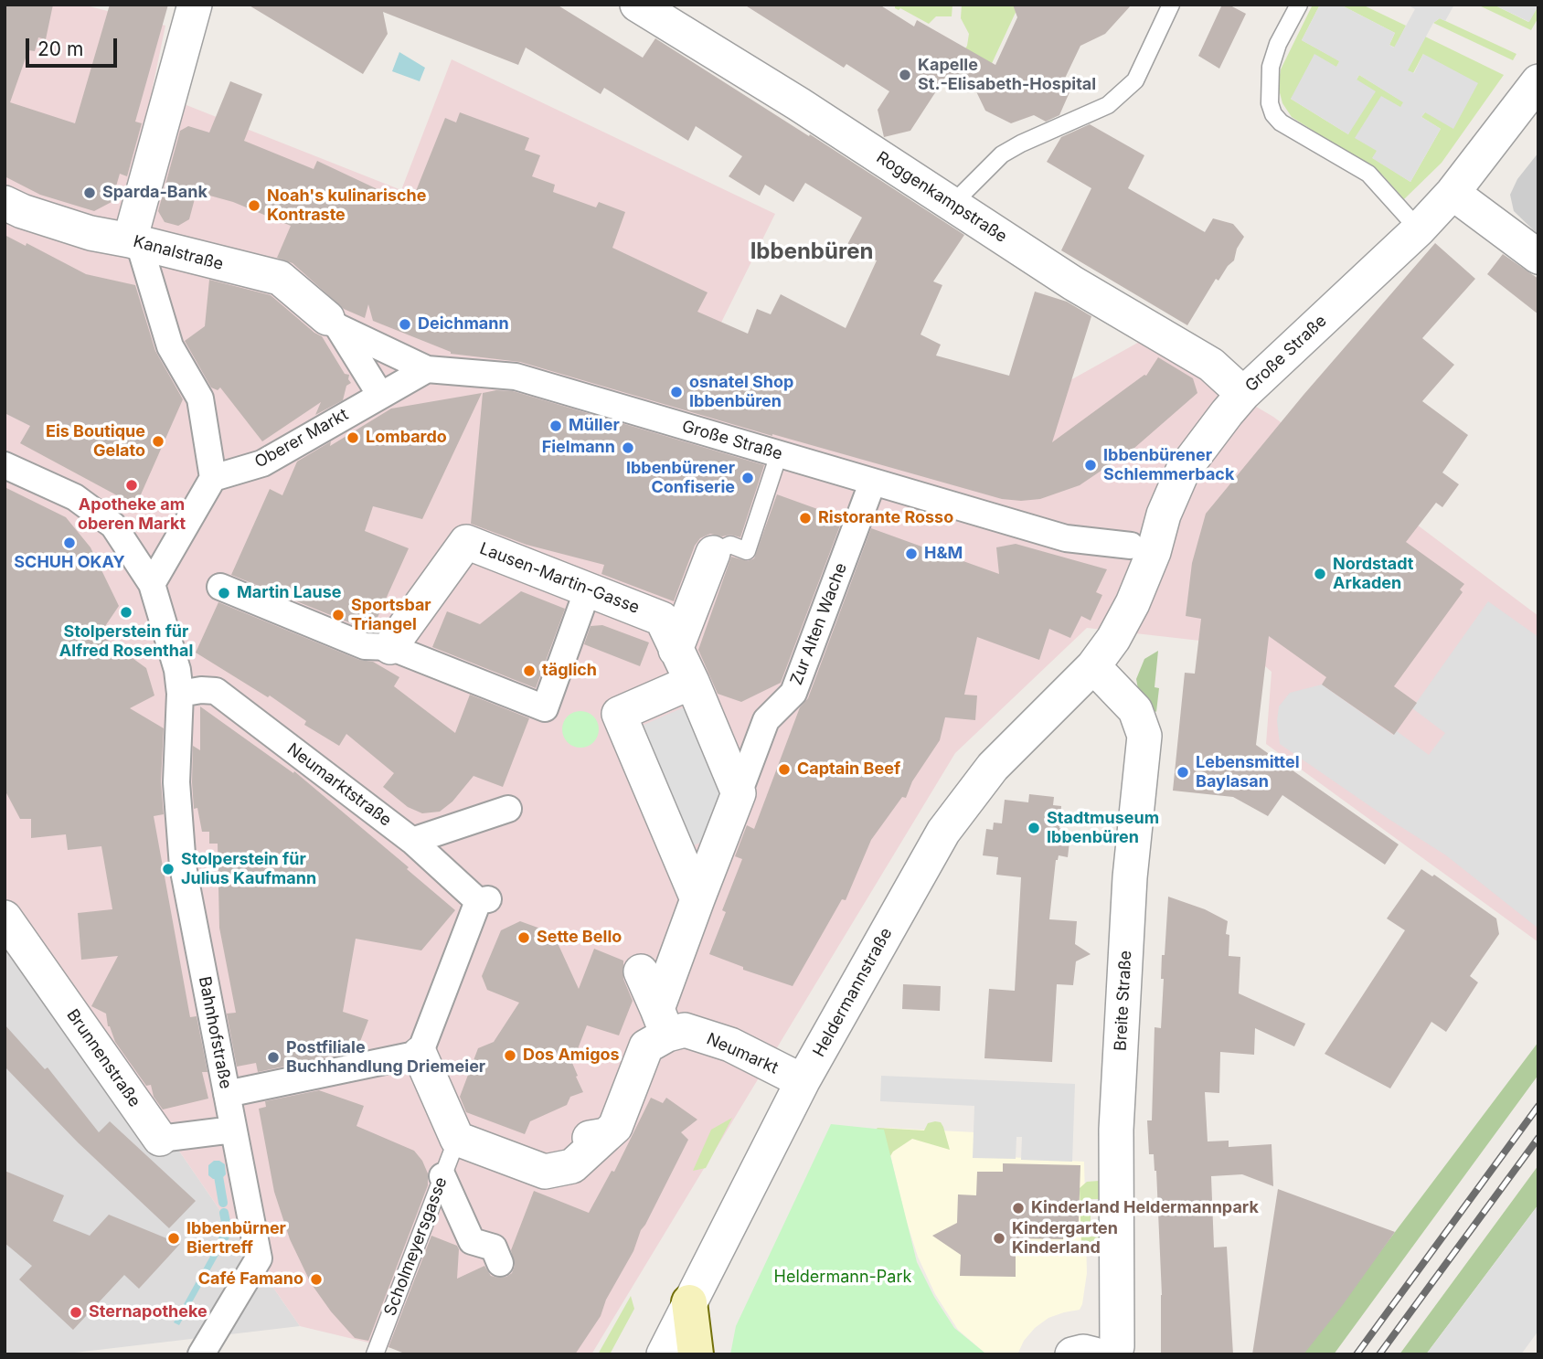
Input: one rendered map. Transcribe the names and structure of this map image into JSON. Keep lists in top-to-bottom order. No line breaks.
{"streets":{"street":["Roggenkampstraße","Kanalstraße","Große Straße","Oberer Markt","Lausen-Martin-Gasse","Zur Alten Wache","Neumarktstraße","Heldermannstraße","Breite Straße","Bahnhofstraße","Neumarkt","Brunnenstraße"],"lane":["Scholmeyersgasse"]},"crossings":[["Roggenkampstraße","Große Straße"],["Kanalstraße","Große Straße"],["Große Straße","Oberer Markt"],["Große Straße","Zur Alten Wache"],["Große Straße","Heldermannstraße"],["Große Straße","Breite Straße"],["Lausen-Martin-Gasse","Zur Alten Wache"],["Neumarktstraße","Bahnhofstraße"],["Heldermannstraße","Breite Straße"],["Heldermannstraße","Neumarkt"],["Bahnhofstraße","Brunnenstraße"]],"districts":["Ibbenbüren"],"parks":["Heldermann-Park"],"places":["Kapelle St.-Elisabeth-Hospital","Sparda-Bank","Noah's kulinarische Kontraste","Deichmann","osnatel Shop Ibbenbüren","Müller","Lombardo","Eis Boutique Gelato","Fielmann","Ibbenbürener Schlemmerback","Ibbenbürener Confiserie","Apotheke am oberen Markt","Ristorante Rosso","SCHUH OKAY","H&M","Nordstadt Arkaden","Martin Lause","Stolperstein für Alfred Rosenthal","Sportsbar Triangel","täglich","Captain Beef","Lebensmittel Baylasan","Stadtmuseum Ibbenbüren","Stolperstein für Julius Kaufmann","Sette Bello","Dos Amigos","Postfiliale Buchhandlung Driemeier","Kinderland Heldermannpark","Ibbenbürner Biertreff","Kindergarten Kinderland","Café Famano","Sternapotheke"],"scale_bar":"20 m"}
